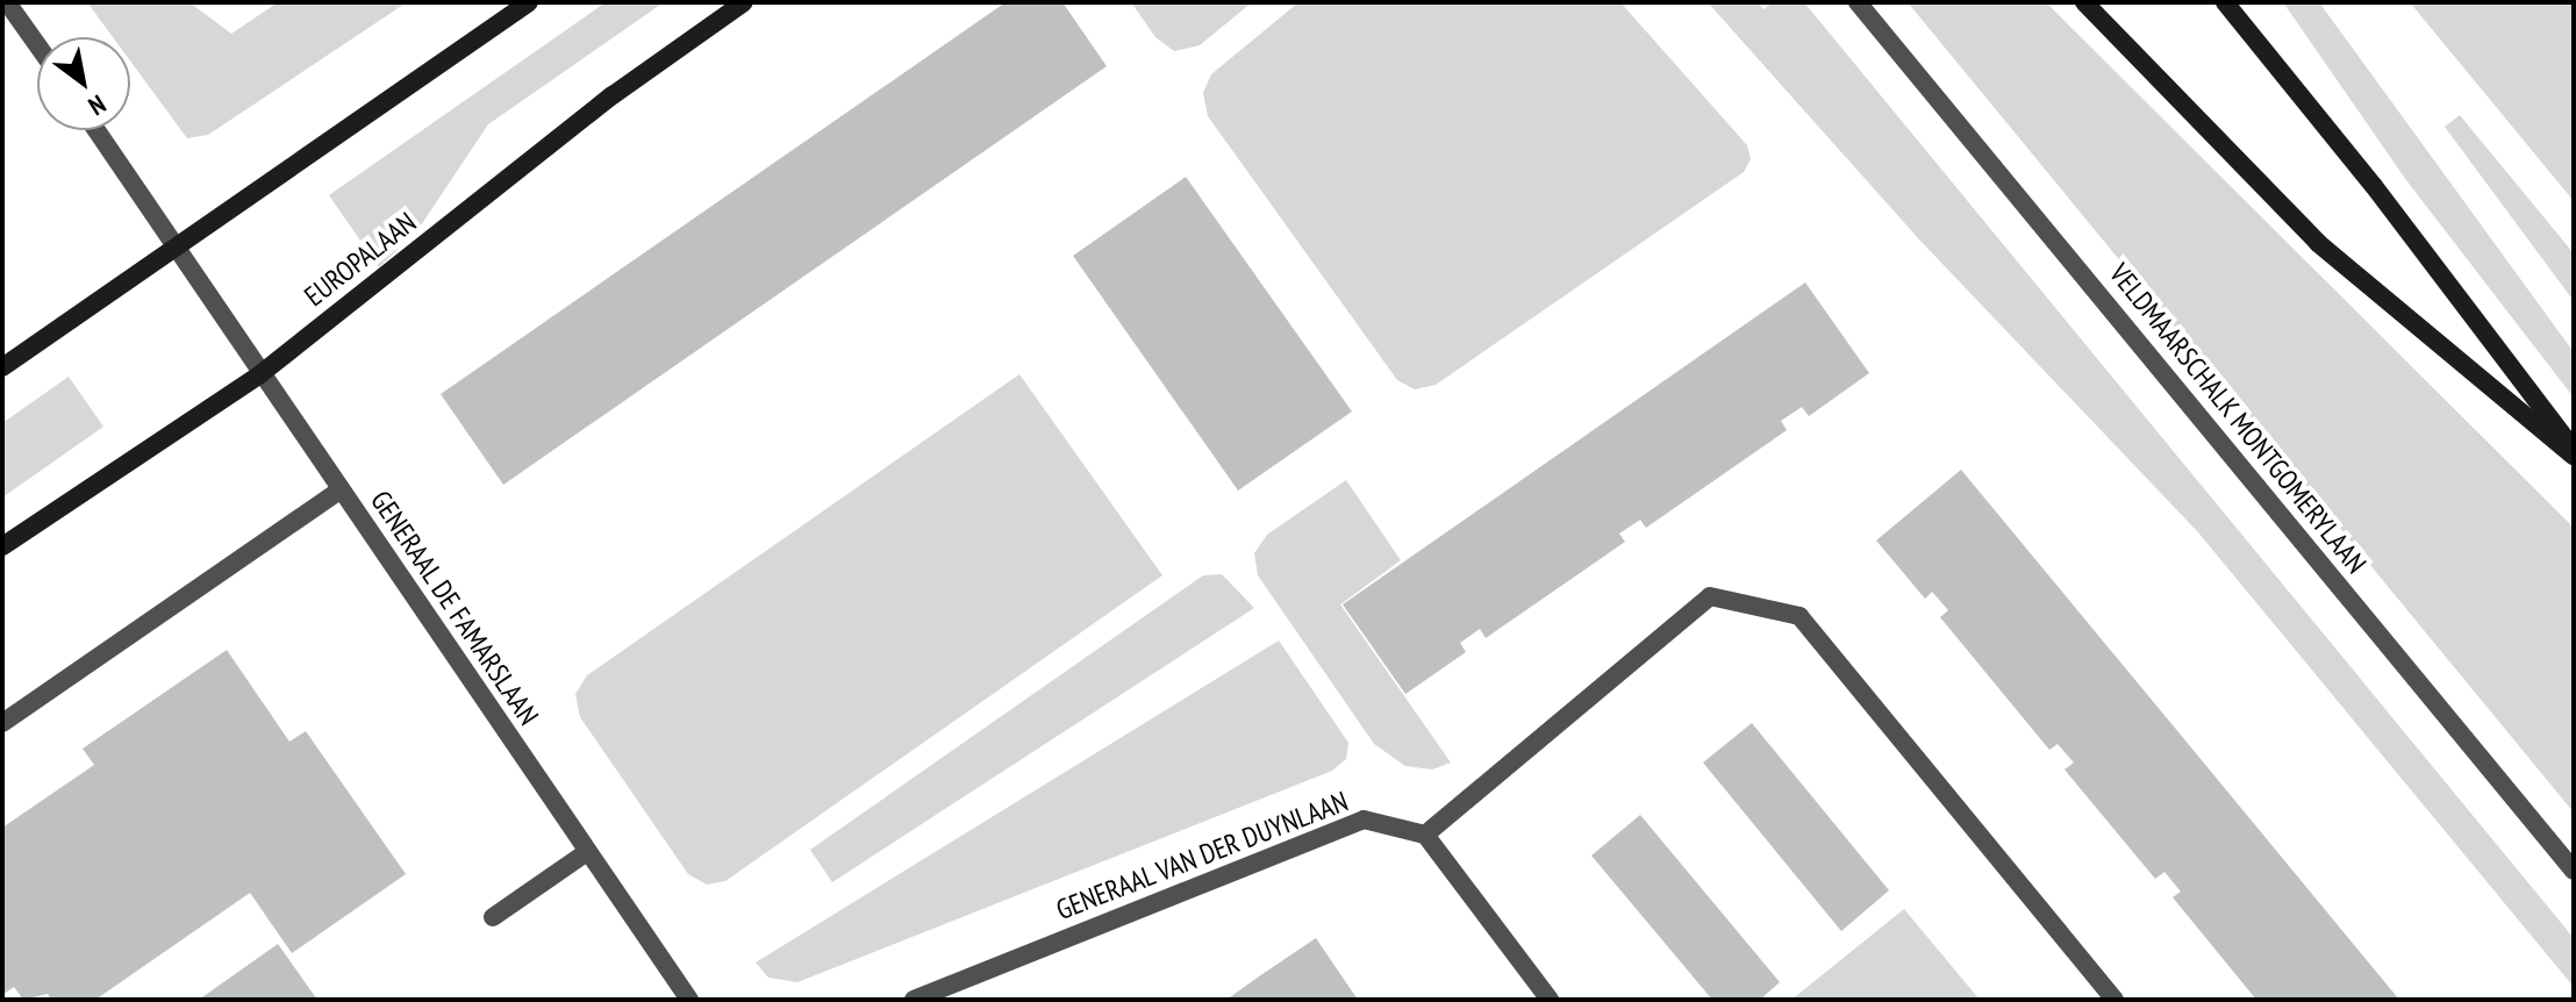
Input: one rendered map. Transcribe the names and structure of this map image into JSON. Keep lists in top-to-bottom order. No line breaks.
{"streets":{"main road":["EUROPALAAN"],"street":["VELDMAARSCHALK MONTGOMERYLAAN","GENERAAL DE FAMARSLAAN","GENERAAL VAN DER DUYNLAAN"]},"crossings":[["EUROPALAAN","GENERAAL DE FAMARSLAAN"]],"north":"bottom right"}
